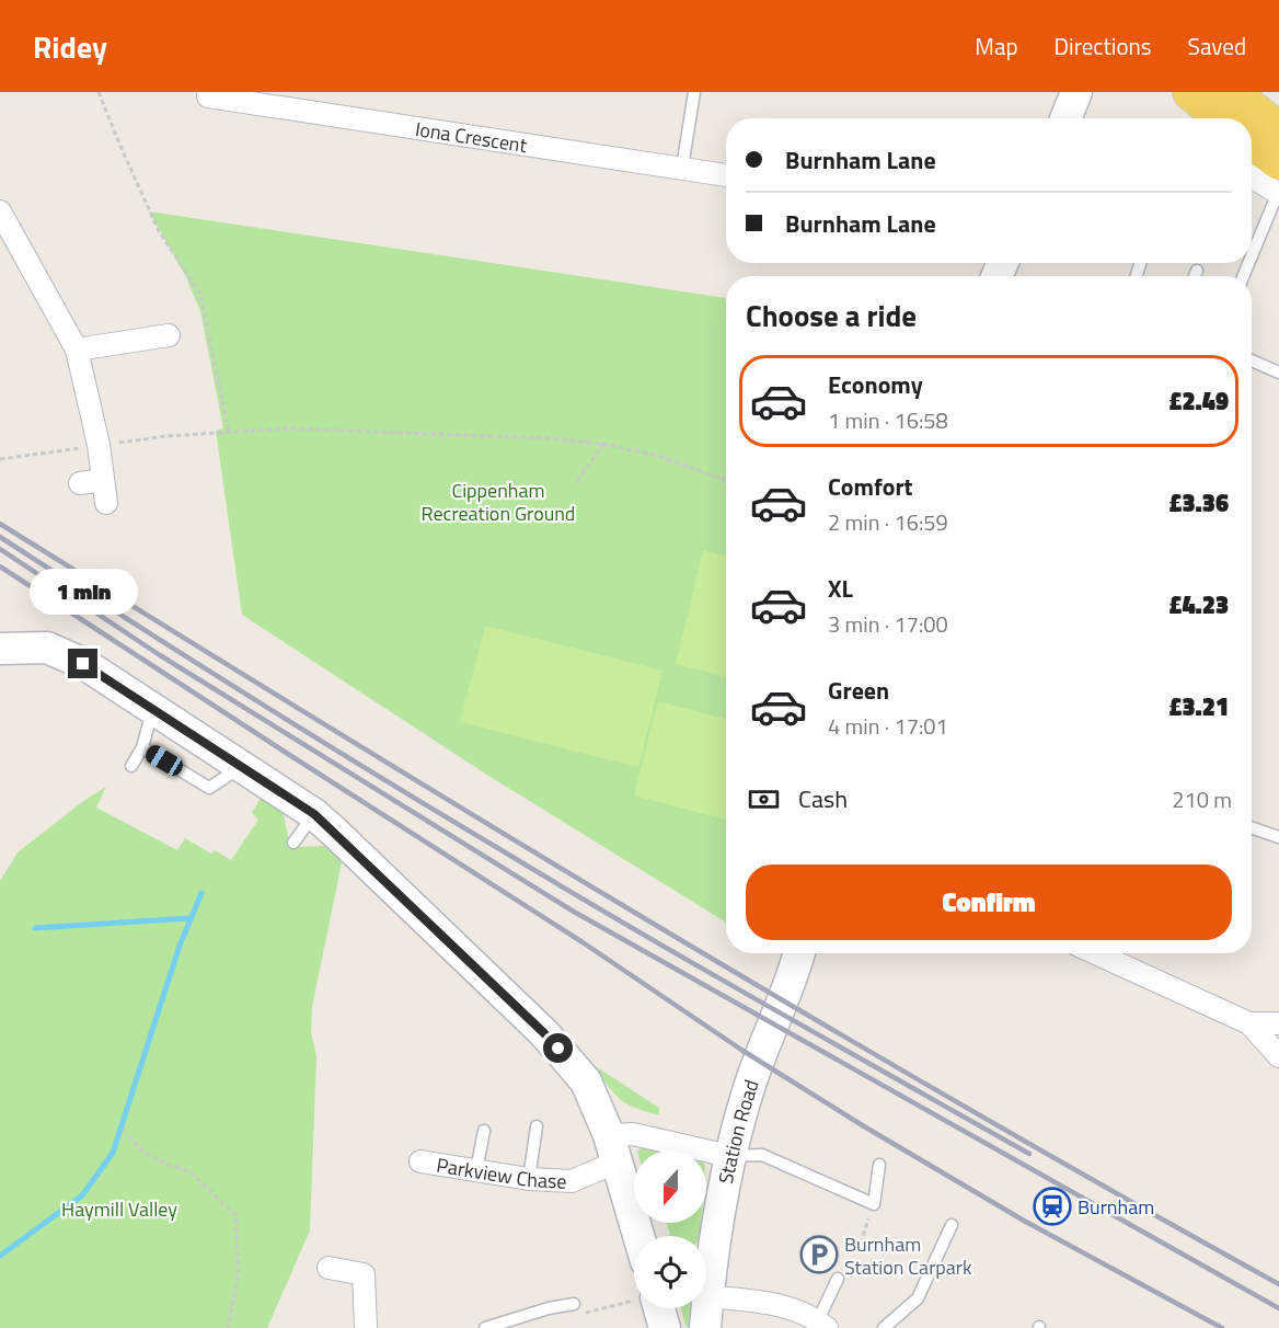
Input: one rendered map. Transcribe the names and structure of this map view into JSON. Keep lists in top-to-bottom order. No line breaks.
{"streets":{"street":["Iona Crescent","Station Road","Parkview Chase"]},"parks":["Cippenham Recreation Ground","Haymill Valley"],"places":{"station":["Burnham"],"parking":["Burnham Station Carpark"]},"north":"bottom","page":{"header":"Ridey","nav":["Map","Directions","Saved"],"banner":["Burnham Lane","Burnham Lane"],"heading":"Choose a ride","list":[{"name":"Economy","note":"1 min · 16:58","value":"£2.49"},{"name":"Comfort","note":"2 min · 16:59","value":"£3.36"},{"name":"XL","note":"3 min · 17:00","value":"£4.23"},{"name":"Green","note":"4 min · 17:01","value":"£3.21"}],"bubble":"1 min","pay":["Cash","210 m"],"buttons":"Confirm"}}
